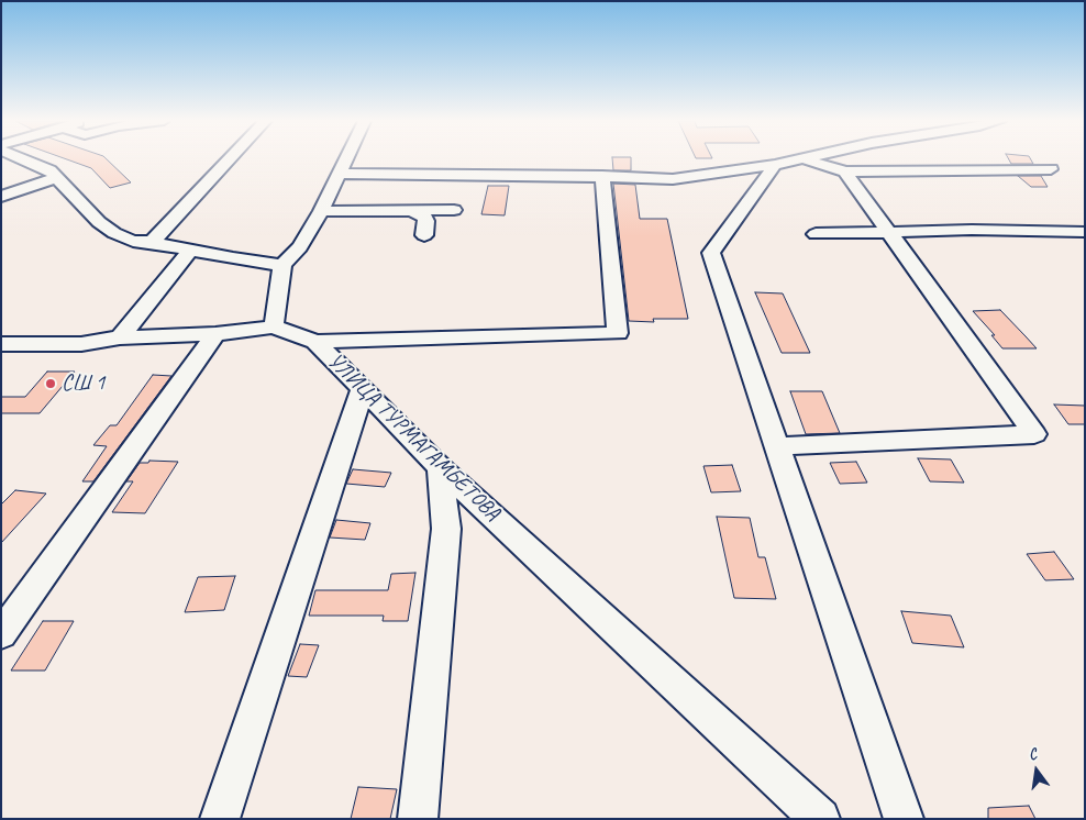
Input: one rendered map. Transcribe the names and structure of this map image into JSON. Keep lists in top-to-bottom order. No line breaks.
{"streets":{"street":["УЛИЦА ТУРМАГАМБЕТОВА"]},"places":["СШ 1"],"north":"top"}
